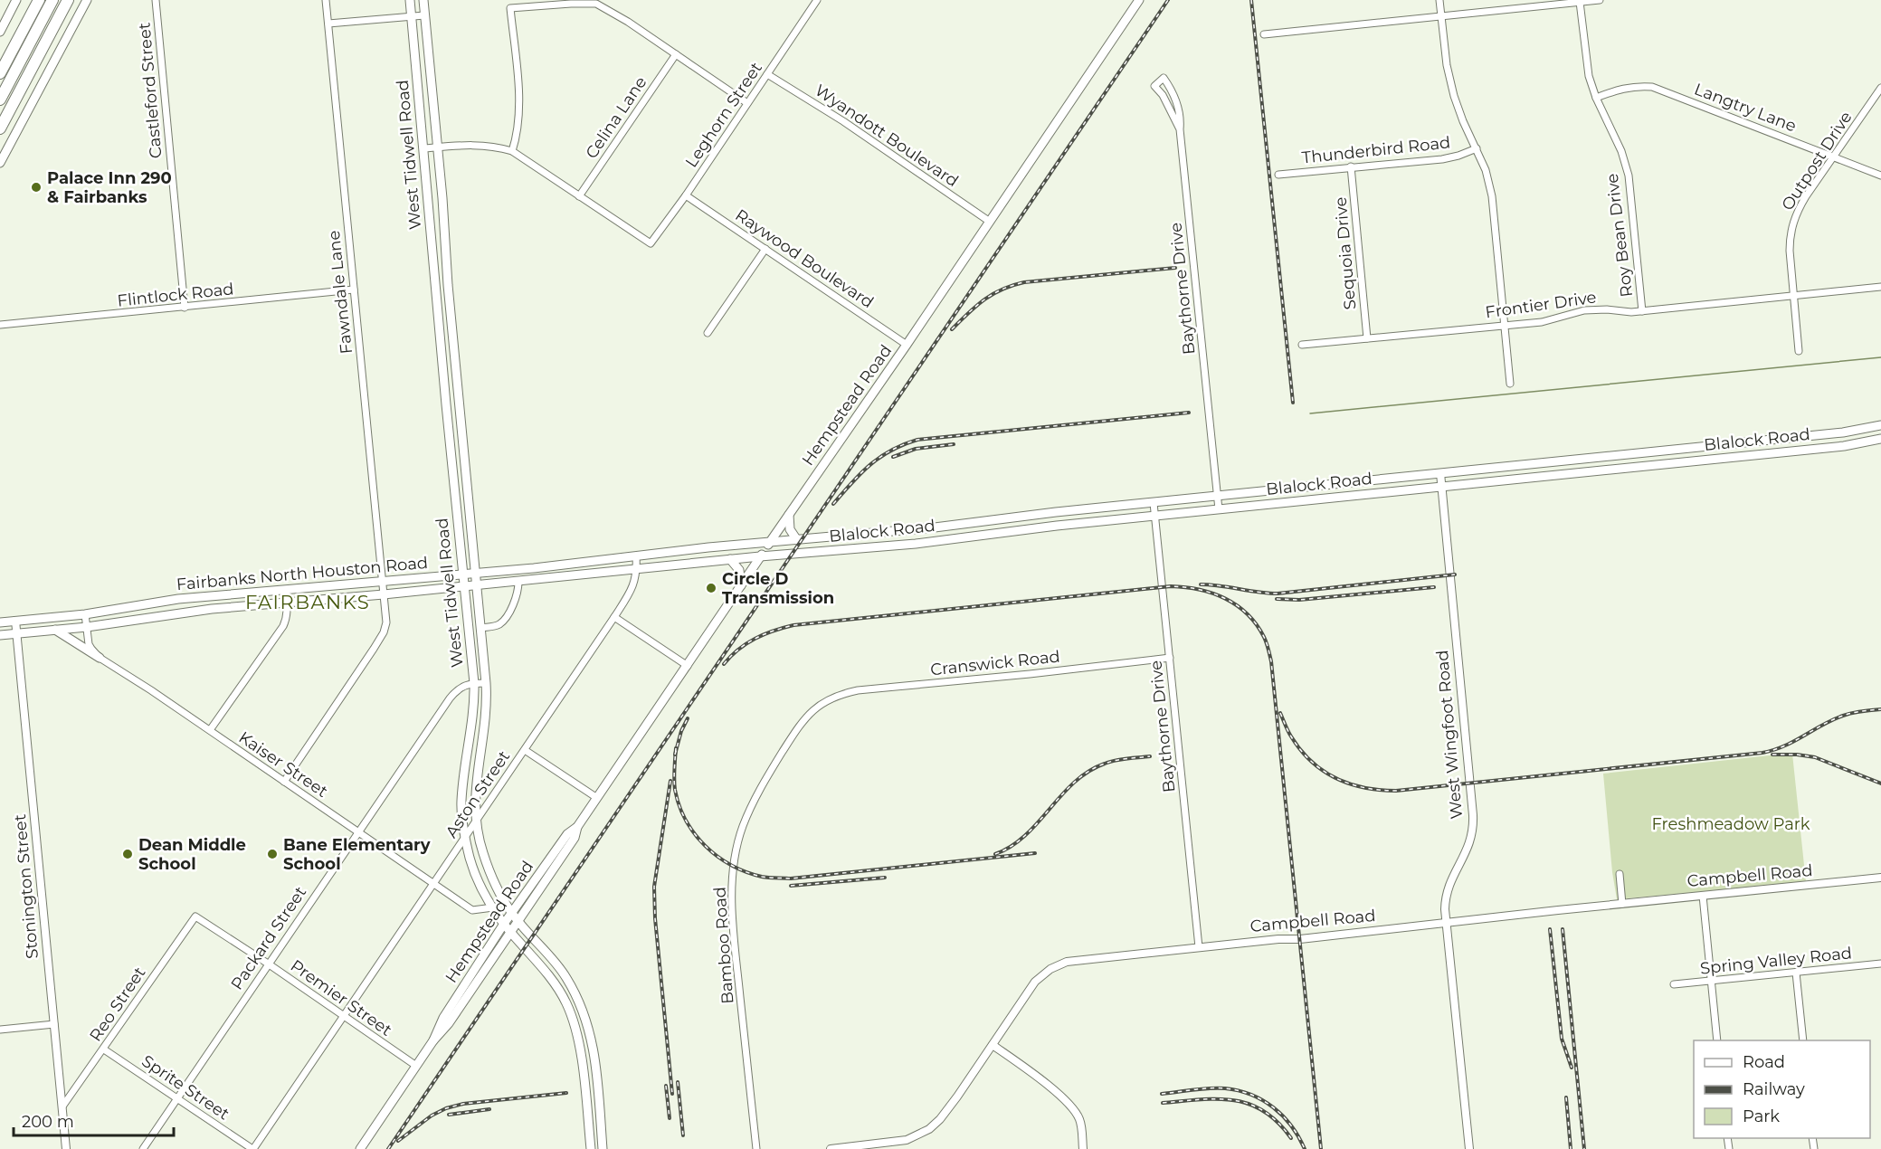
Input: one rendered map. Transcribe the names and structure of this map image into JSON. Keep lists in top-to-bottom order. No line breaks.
{"streets":{"main road":["West Tidwell Road","Hempstead Road","Blalock Road","Fairbanks North Houston Road"],"street":["Castleford Street","Langtry Lane","Leghorn Street","Celina Lane","Wyandott Boulevard","Thunderbird Road","Outpost Drive","Roy Bean Drive","Sequoia Drive","Raywood Boulevard","Baythorne Drive","Fawndale Lane","Flintlock Road","Frontier Drive","Cranswick Road","West Wingfoot Road","Kaiser Street","Aston Street","Campbell Road","Stonington Street","Packard Street","Bamboo Road","Spring Valley Road","Premier Street","Reo Street","Sprite Street"]},"crossings":[["Castleford Street","Flintlock Road"],["Langtry Lane","Outpost Drive"],["Langtry Lane","Roy Bean Drive"],["Leghorn Street","Celina Lane"],["Leghorn Street","Wyandott Boulevard"],["Leghorn Street","Raywood Boulevard"],["Wyandott Boulevard","Hempstead Road"],["Thunderbird Road","Sequoia Drive"],["West Tidwell Road","Hempstead Road"],["West Tidwell Road","Fairbanks North Houston Road"],["West Tidwell Road","Kaiser Street"],["West Tidwell Road","Aston Street"],["West Tidwell Road","Packard Street"],["Outpost Drive","Frontier Drive"],["Roy Bean Drive","Frontier Drive"],["Sequoia Drive","Frontier Drive"],["Raywood Boulevard","Hempstead Road"],["Baythorne Drive","Blalock Road"],["Baythorne Drive","Cranswick Road"],["Baythorne Drive","Campbell Road"],["Fawndale Lane","Flintlock Road"],["Fawndale Lane","Fairbanks North Houston Road"],["Hempstead Road","Blalock Road"],["Hempstead Road","Fairbanks North Houston Road"],["Hempstead Road","Premier Street"],["Blalock Road","Fairbanks North Houston Road"],["Blalock Road","West Wingfoot Road"],["Fairbanks North Houston Road","Kaiser Street"],["Fairbanks North Houston Road","Aston Street"],["Fairbanks North Houston Road","Stonington Street"],["Cranswick Road","Bamboo Road"],["West Wingfoot Road","Campbell Road"],["Kaiser Street","Aston Street"],["Kaiser Street","Packard Street"],["Aston Street","Premier Street"],["Aston Street","Sprite Street"],["Stonington Street","Reo Street"],["Packard Street","Premier Street"],["Packard Street","Sprite Street"],["Premier Street","Reo Street"],["Reo Street","Sprite Street"]],"districts":["FAIRBANKS"],"parks":["Freshmeadow Park"],"places":["Palace Inn 290 & Fairbanks","Circle D Transmission","Dean Middle School","Bane Elementary School"],"legend":["Road","Railway","Park"],"scale_bar":"200 m"}
